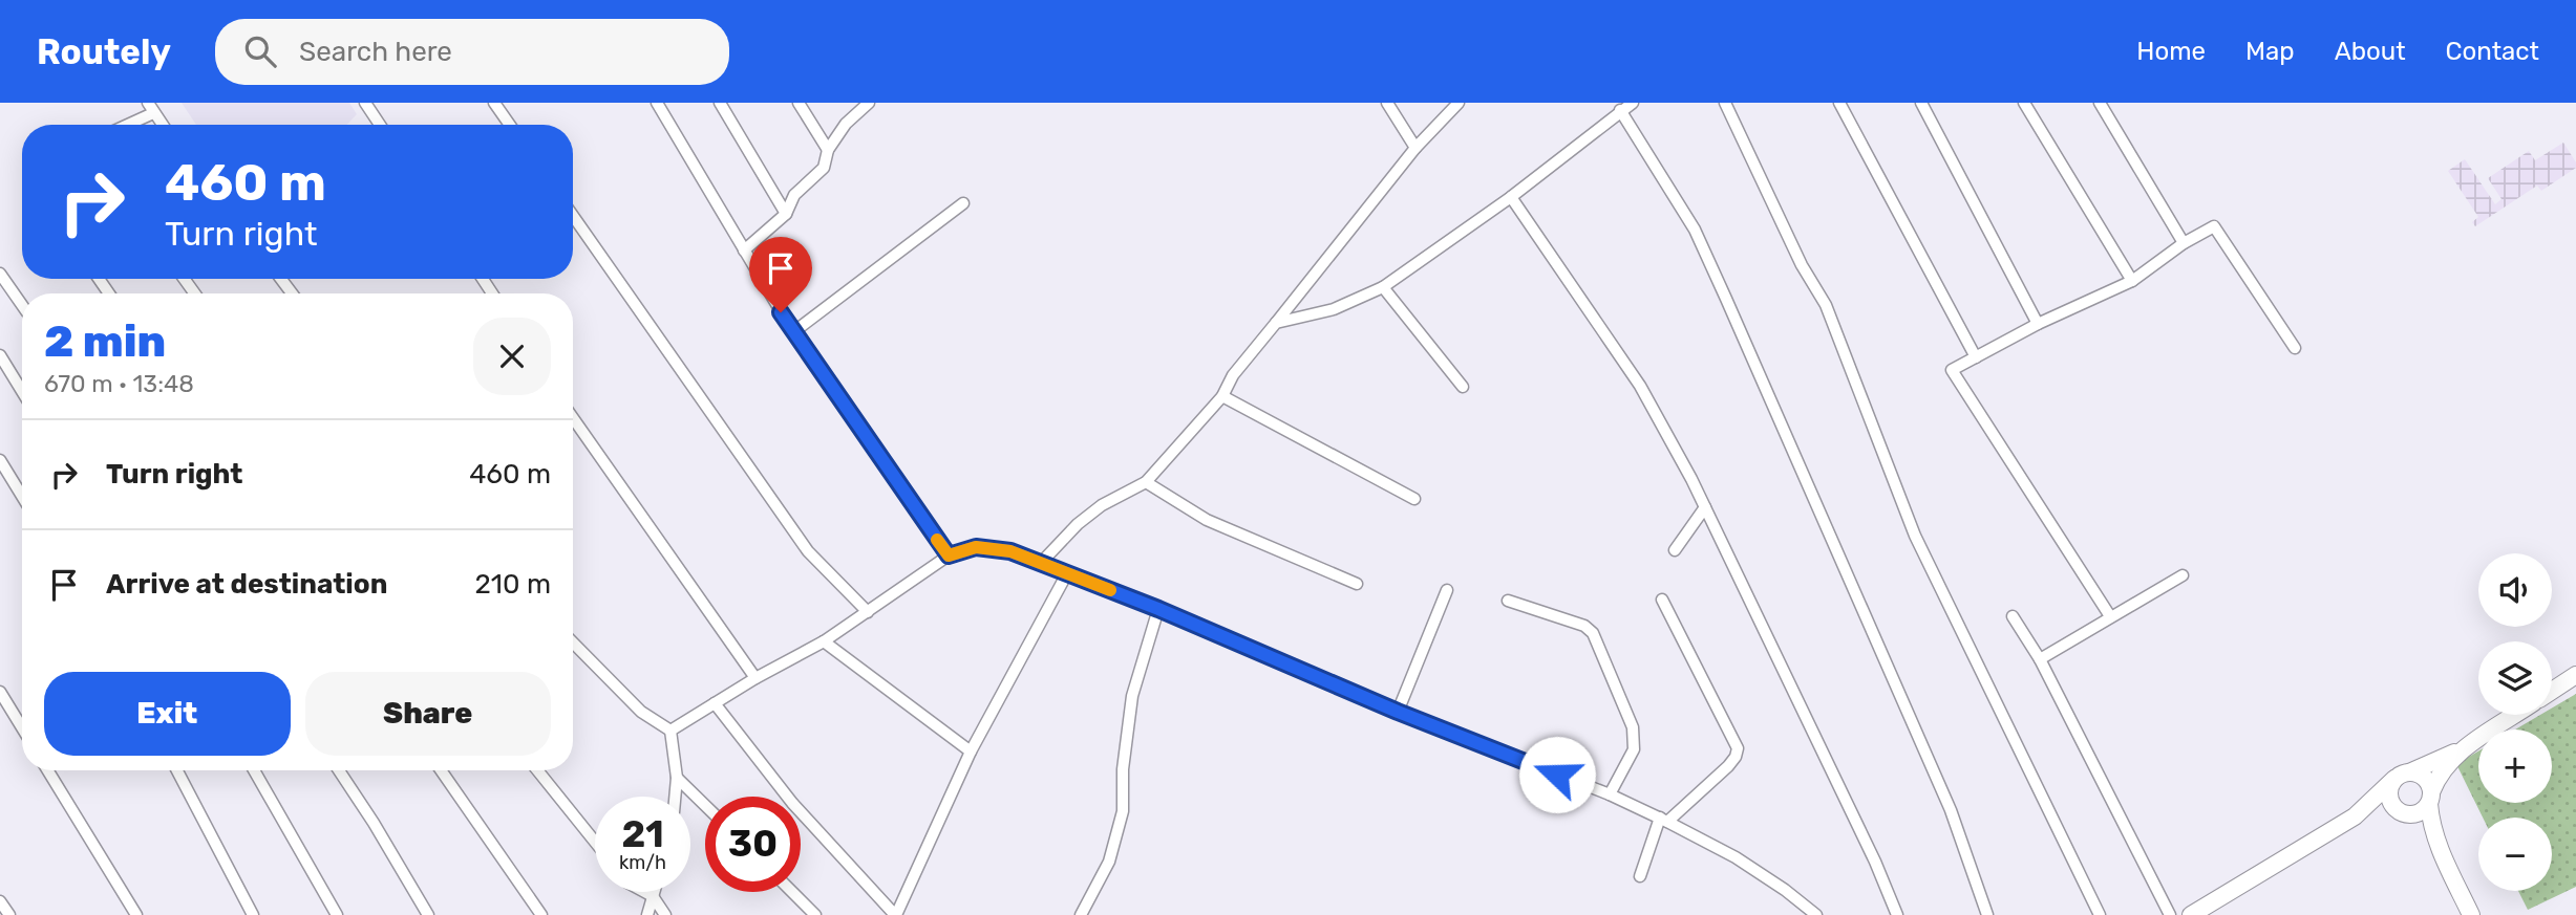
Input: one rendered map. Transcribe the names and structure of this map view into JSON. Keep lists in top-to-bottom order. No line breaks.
{"page":{"header":"Routely","search":"Search here","nav":["Home","Map","About","Contact"],"turn":["460 m","Turn right"],"heading":["2 min","670 m · 13:48"],"list":[{"name":"Turn right","value":"460 m"},{"name":"Arrive at destination","value":"210 m"}],"map_buttons":["+","−"],"buttons":["Exit","Share"],"speed":"21 km/h","limit":"30"}}
